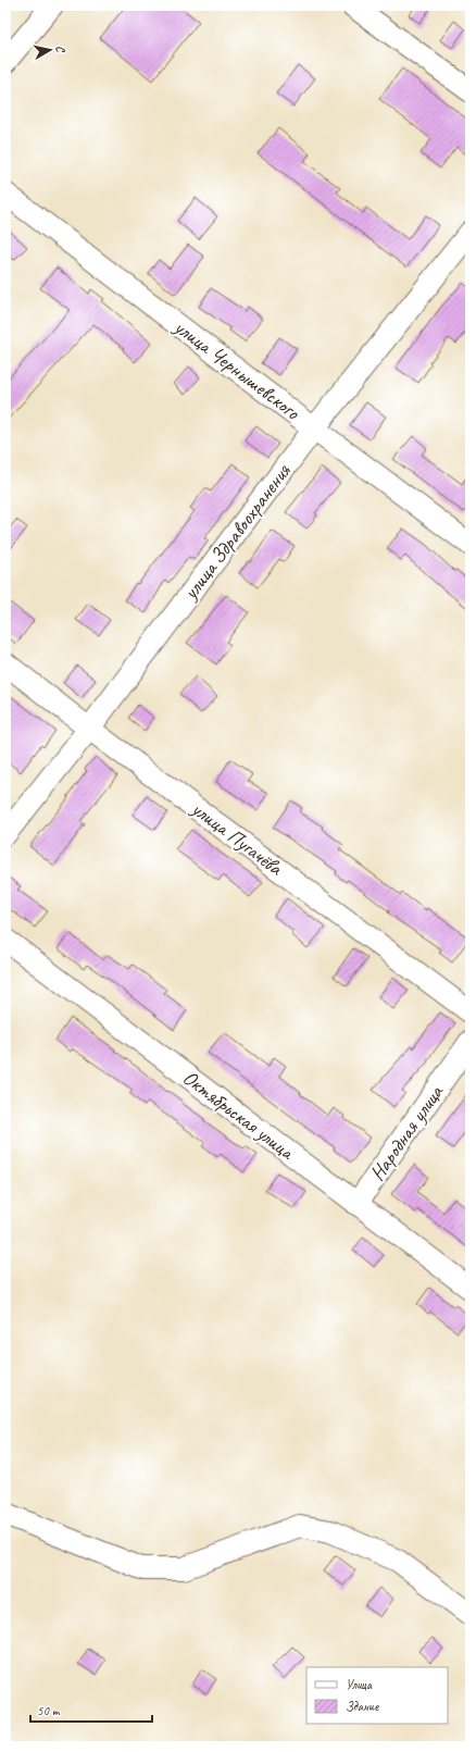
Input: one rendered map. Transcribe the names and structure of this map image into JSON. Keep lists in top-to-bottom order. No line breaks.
{"streets":{"street":["улица Чернышевского","улица Здравоохранения","улица Пугачёва","Октябрьская улица","Народная улица"]},"crossings":[["улица Чернышевского","улица Здравоохранения"],["улица Здравоохранения","улица Пугачёва"],["Октябрьская улица","Народная улица"]],"legend":["Улица","Здание"],"scale_bar":"50 m","north":"right"}
